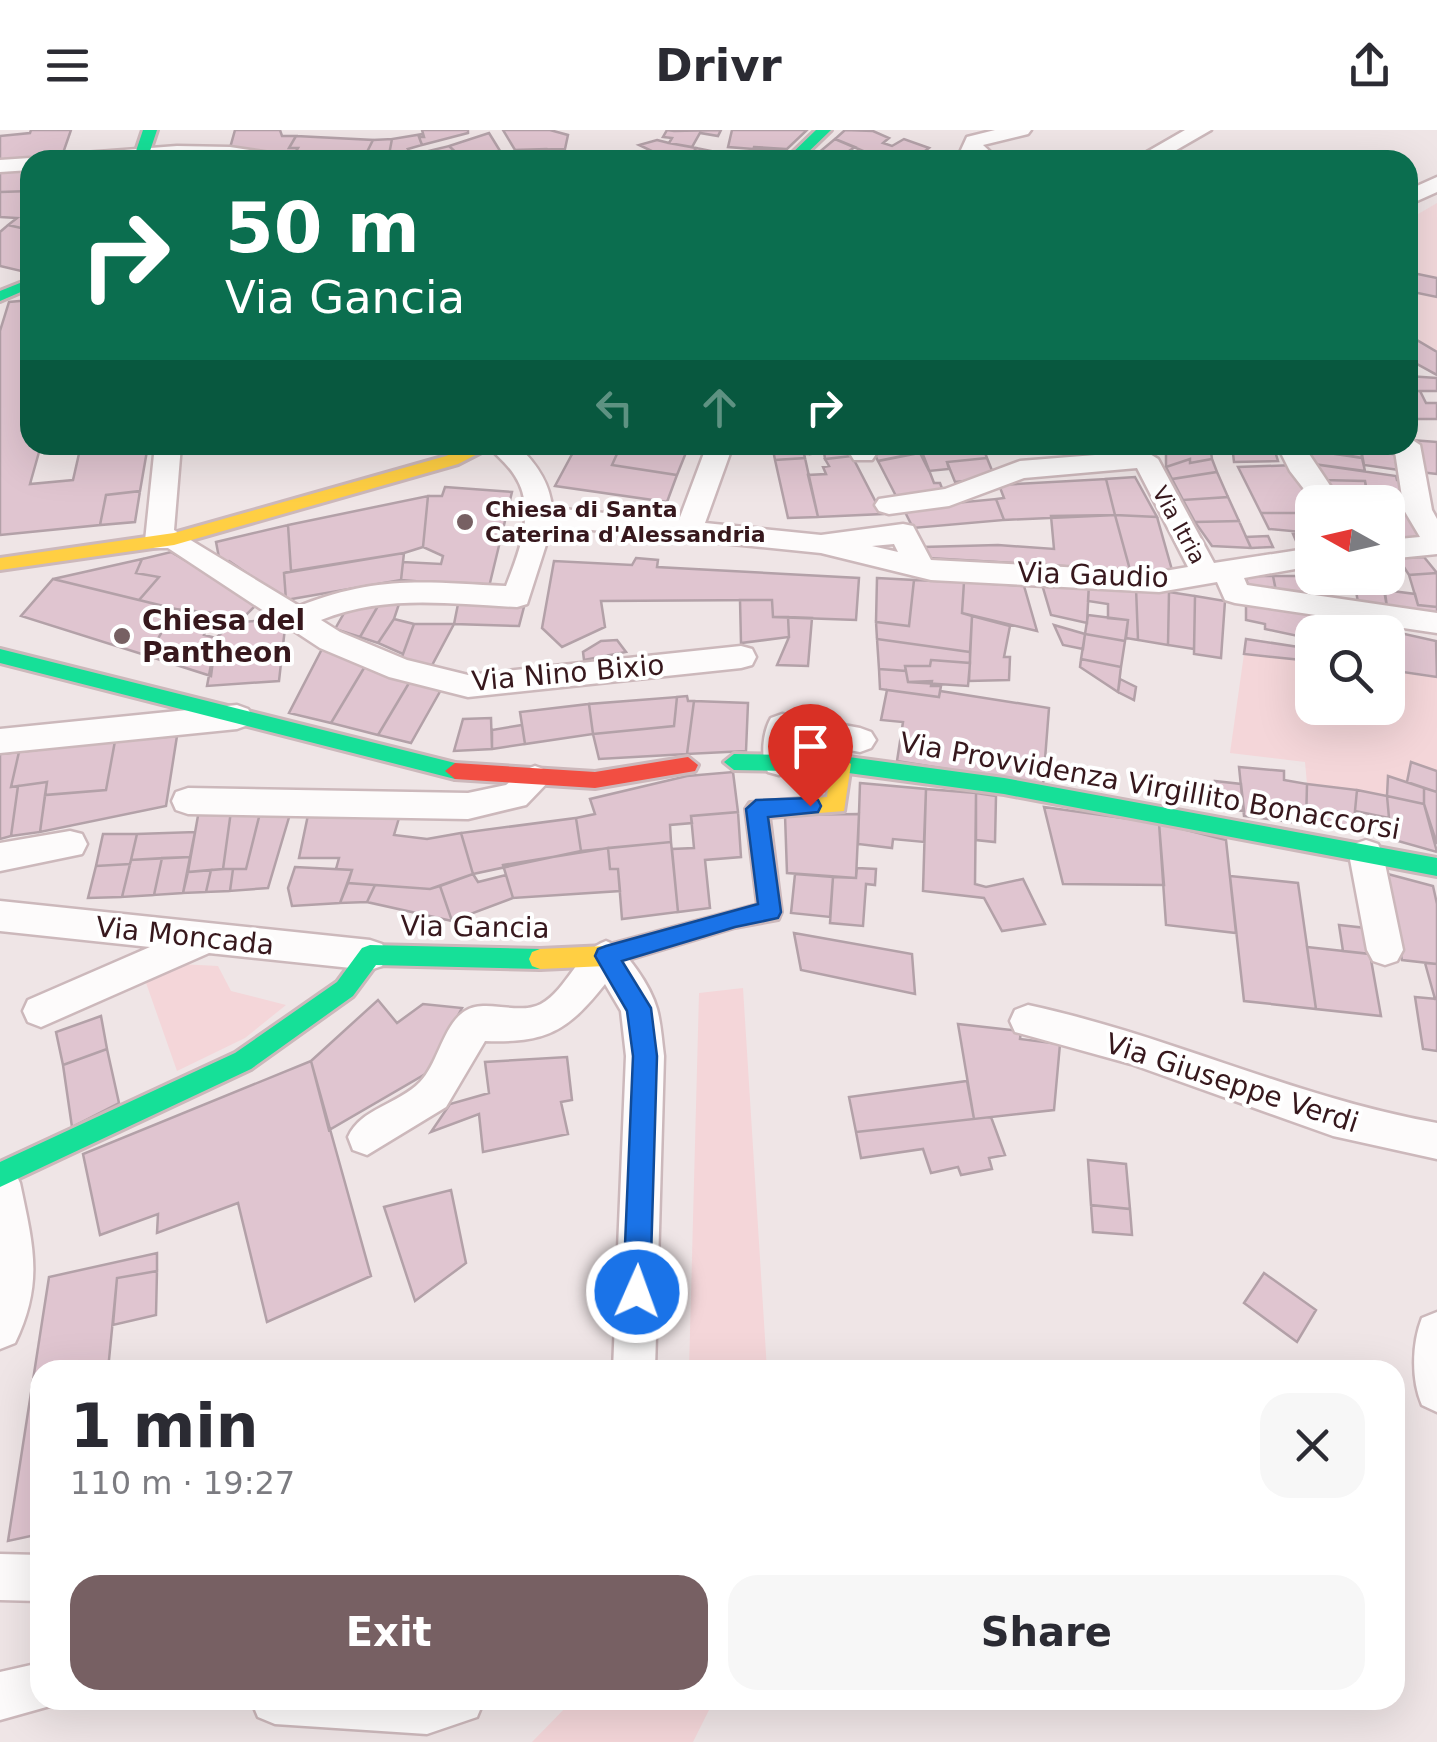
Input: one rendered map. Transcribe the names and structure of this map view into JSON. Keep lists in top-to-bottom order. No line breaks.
{"streets":{"street":["Via Itria","Via Gaudio","Via Nino Bixio","Via Provvidenza Virgillito Bonaccorsi","Via Gancia","Via Moncada","Via Giuseppe Verdi"]},"crossings":[["Via Itria","Via Gaudio"],["Via Provvidenza Virgillito Bonaccorsi","Via Gancia"],["Via Gancia","Via Moncada"]],"places":["Chiesa di Santa Caterina d'Alessandria","Chiesa del Pantheon"],"north":"left","page":{"header":"Drivr","turn":["50 m","Via Gancia"],"heading":["1 min","110 m · 19:27"],"buttons":["Exit","Share"]}}
